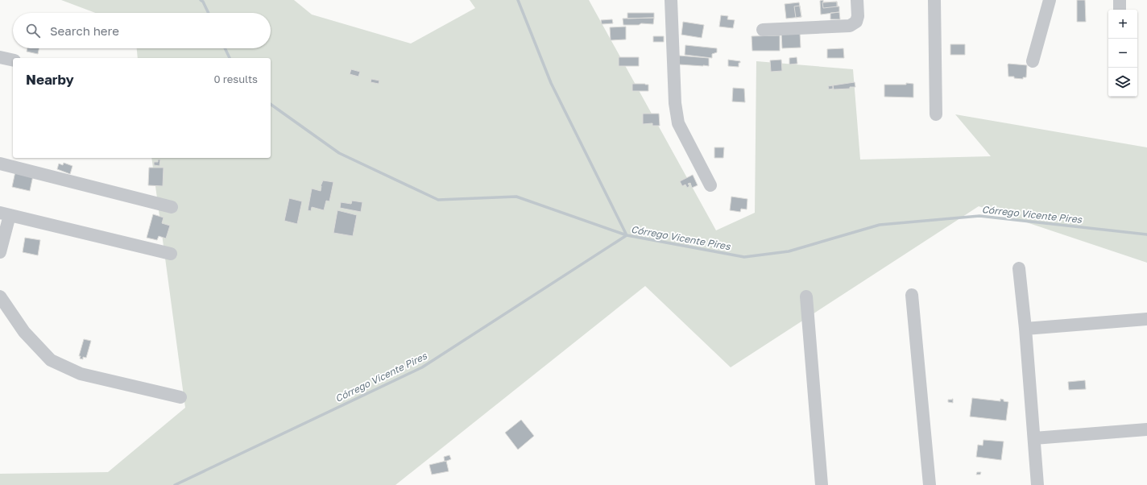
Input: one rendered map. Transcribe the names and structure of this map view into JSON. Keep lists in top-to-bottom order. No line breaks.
{"water":["Córrego Vicente Pires"],"page":{"map_buttons":["+","−"],"search":"Search here","heading":["Nearby","0 results"]}}
